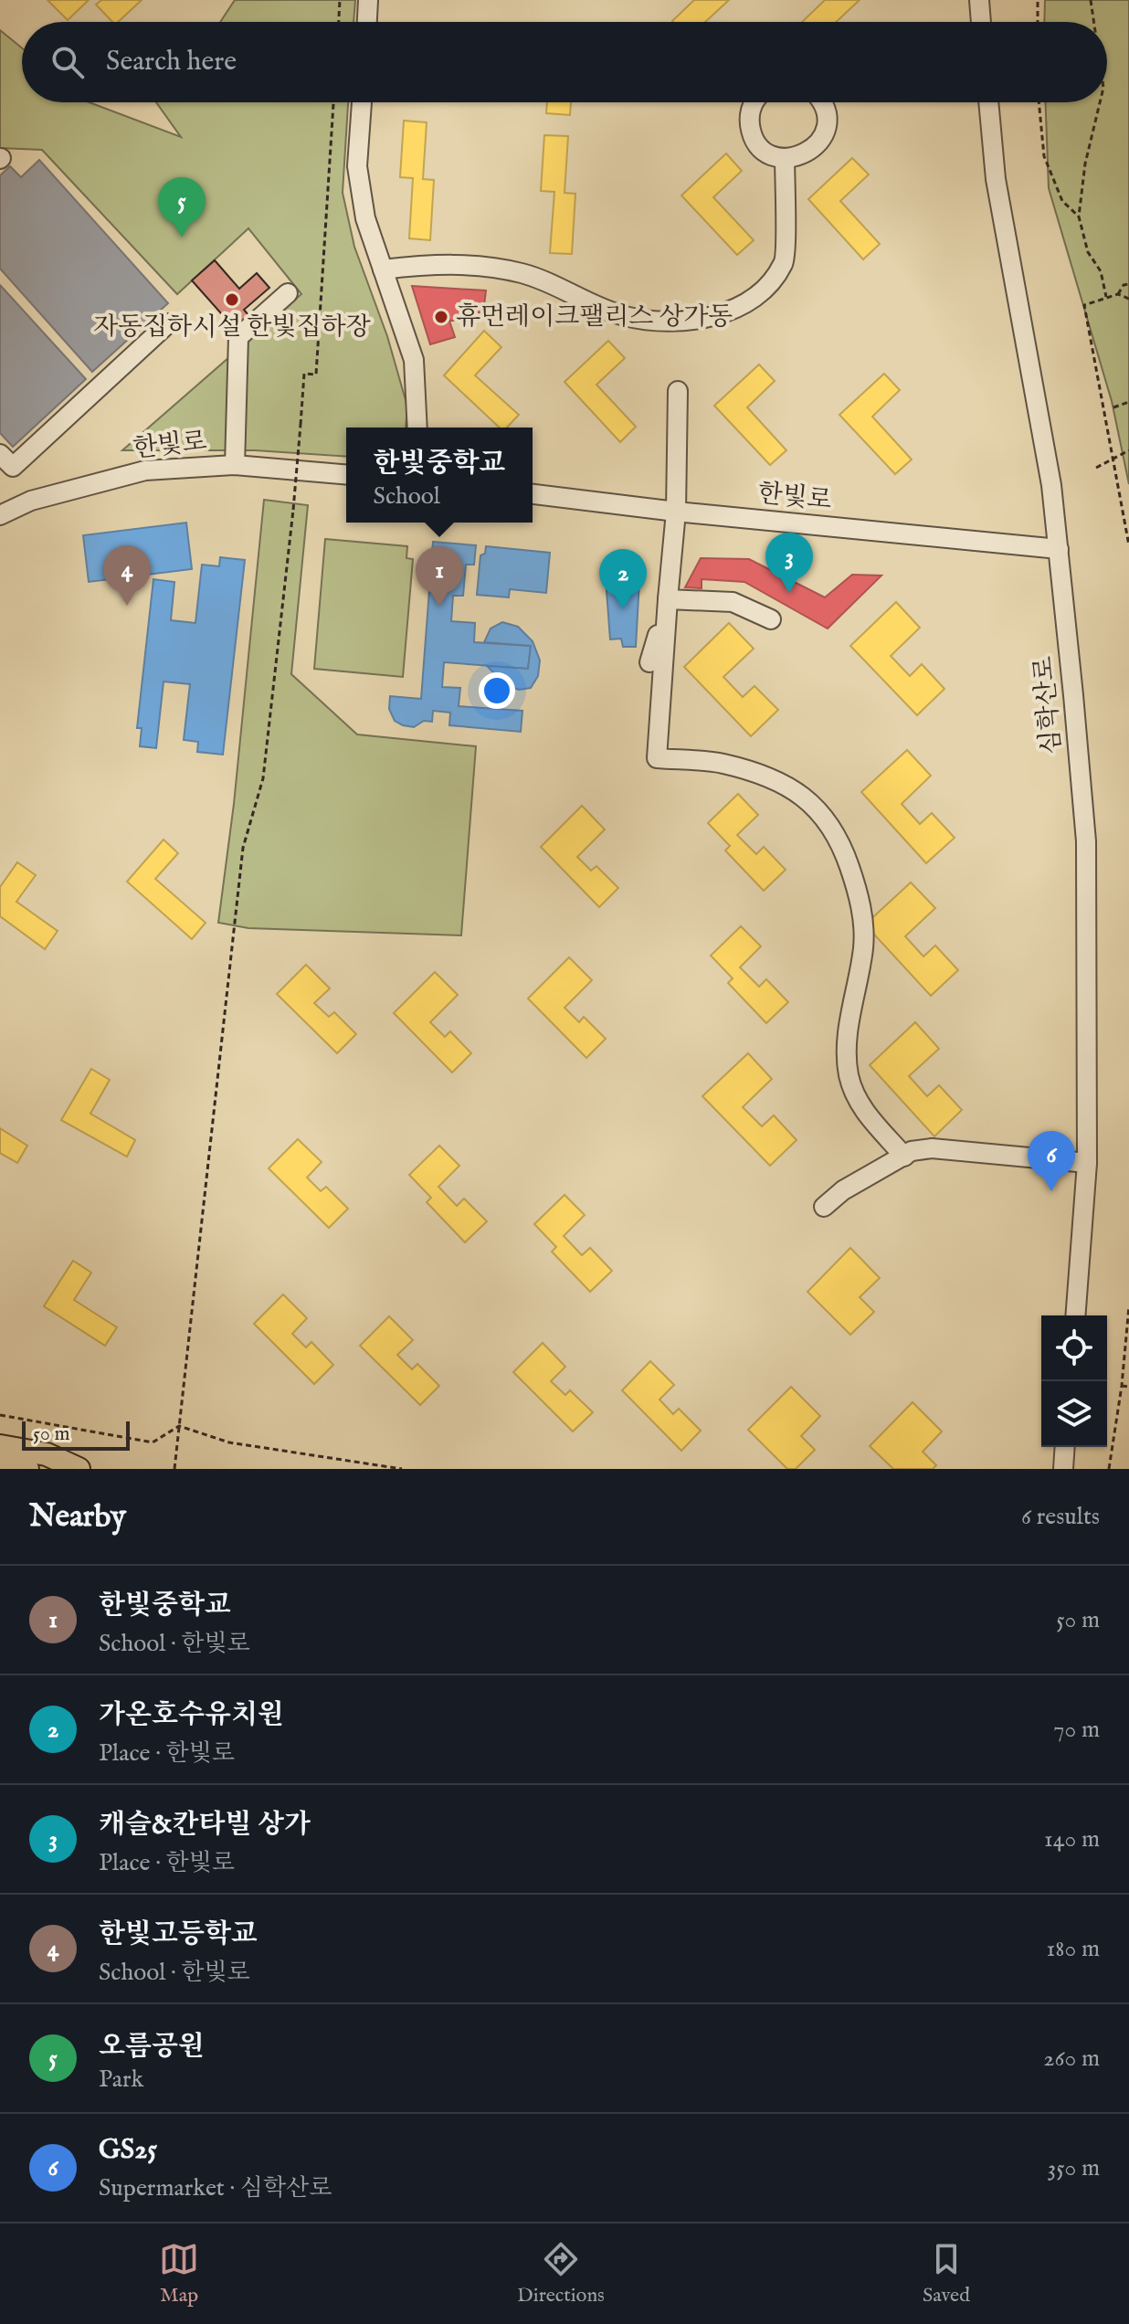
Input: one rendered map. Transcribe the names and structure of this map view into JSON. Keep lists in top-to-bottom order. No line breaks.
{"streets":{"street":["한빛로","심학산로"]},"crossings":[["한빛로","심학산로"]],"places":["자동집하시설 한빛집하장","휴먼레이크팰리스 상가동"],"scale_bar":"50 m","page":{"search":"Search here","pins":["5","3","4","1","2","6"],"popup":["한빛중학교","School"],"scale":"50 m","heading":["Nearby","6 results"],"list":[{"mark":"1","name":"한빛중학교","note":"School · 한빛로","value":"50 m"},{"mark":"2","name":"가온호수유치원","note":"Place · 한빛로","value":"70 m"},{"mark":"3","name":"캐슬&칸타빌 상가","note":"Place · 한빛로","value":"140 m"},{"mark":"4","name":"한빛고등학교","note":"School · 한빛로","value":"180 m"},{"mark":"5","name":"오름공원","note":"Park","value":"260 m"},{"mark":"6","name":"GS25","note":"Supermarket · 심학산로","value":"350 m"}],"nav":["Map","Directions","Saved"]}}
